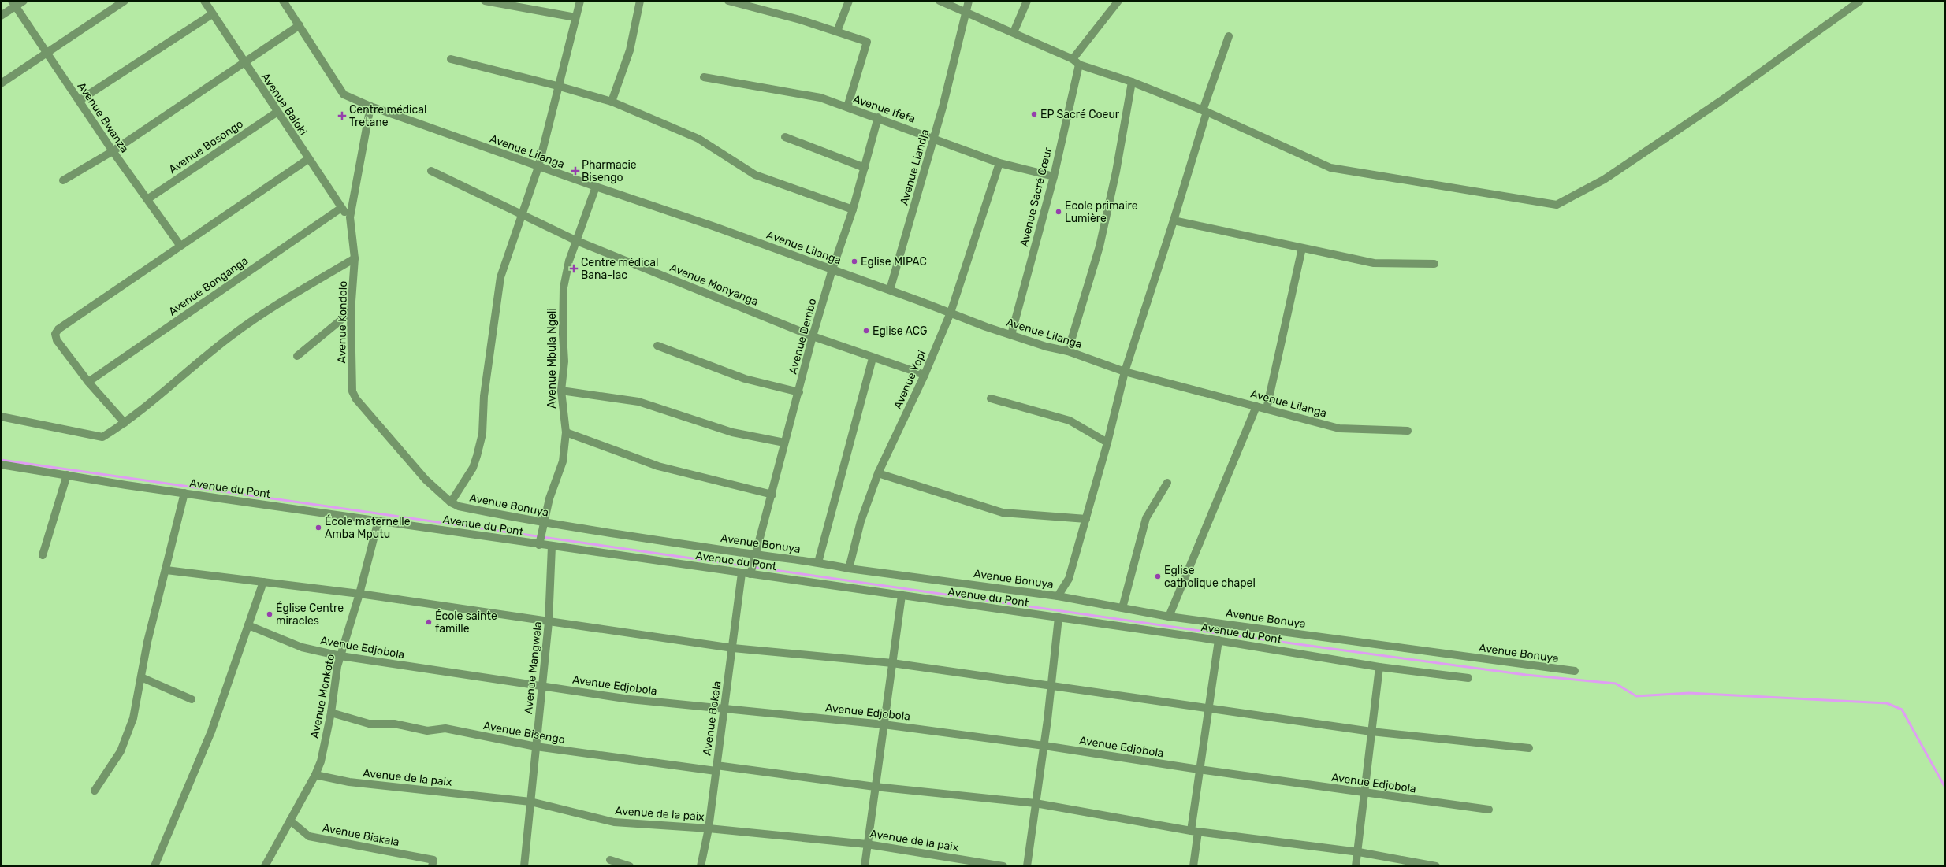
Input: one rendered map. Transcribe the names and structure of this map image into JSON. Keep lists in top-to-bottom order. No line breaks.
{"streets":{"street":["Avenue Baloki","Avenue Ifefa","Avenue Bwanza","Avenue Bosongo","Avenue Lilanga","Avenue Liandja","Avenue Sacré Cœur","Avenue Monyanga","Avenue Bonganga","Avenue Kondolo","Avenue Dembo","Avenue Mbula Ngeli","Avenue Yopi","Avenue du Pont","Avenue Bonuya","Avenue Edjobola","Avenue Mangwala","Avenue Monkoto","Avenue Bokala","Avenue Bisengo","Avenue de la paix","Avenue Biakala"]},"crossings":[["Avenue Baloki","Avenue Bosongo"],["Avenue Baloki","Avenue Bonganga"],["Avenue Baloki","Avenue Kondolo"],["Avenue Ifefa","Avenue Liandja"],["Avenue Ifefa","Avenue Sacré Cœur"],["Avenue Ifefa","Avenue Dembo"],["Avenue Ifefa","Avenue Yopi"],["Avenue Bwanza","Avenue Bosongo"],["Avenue Lilanga","Avenue Liandja"],["Avenue Lilanga","Avenue Sacré Cœur"],["Avenue Lilanga","Avenue Kondolo"],["Avenue Lilanga","Avenue Dembo"],["Avenue Lilanga","Avenue Mbula Ngeli"],["Avenue Lilanga","Avenue Yopi"],["Avenue Monyanga","Avenue Dembo"],["Avenue Monyanga","Avenue Mbula Ngeli"],["Avenue Monyanga","Avenue Yopi"],["Avenue Kondolo","Avenue Bonuya"],["Avenue Dembo","Avenue du Pont"],["Avenue Dembo","Avenue Bonuya"],["Avenue Mbula Ngeli","Avenue du Pont"],["Avenue Mbula Ngeli","Avenue Bonuya"],["Avenue Yopi","Avenue Bonuya"],["Avenue du Pont","Avenue Bonuya"],["Avenue du Pont","Avenue Mangwala"],["Avenue du Pont","Avenue Monkoto"],["Avenue du Pont","Avenue Bokala"],["Avenue Edjobola","Avenue Mangwala"],["Avenue Edjobola","Avenue Monkoto"],["Avenue Edjobola","Avenue Bokala"],["Avenue Mangwala","Avenue Bisengo"],["Avenue Mangwala","Avenue de la paix"],["Avenue Monkoto","Avenue Bisengo"],["Avenue Monkoto","Avenue de la paix"],["Avenue Monkoto","Avenue Biakala"],["Avenue Bokala","Avenue Bisengo"],["Avenue Bokala","Avenue de la paix"]],"places":{"other":["EP Sacré Coeur","Ecole primaire Lumière","Eglise MIPAC","Eglise ACG","École maternelle Amba Mputu","Eglise catholique chapel","Église Centre miracles","École sainte famille"],"health":["Centre médical Tretane","Pharmacie Bisengo","Centre médical Bana-lac"]}}
